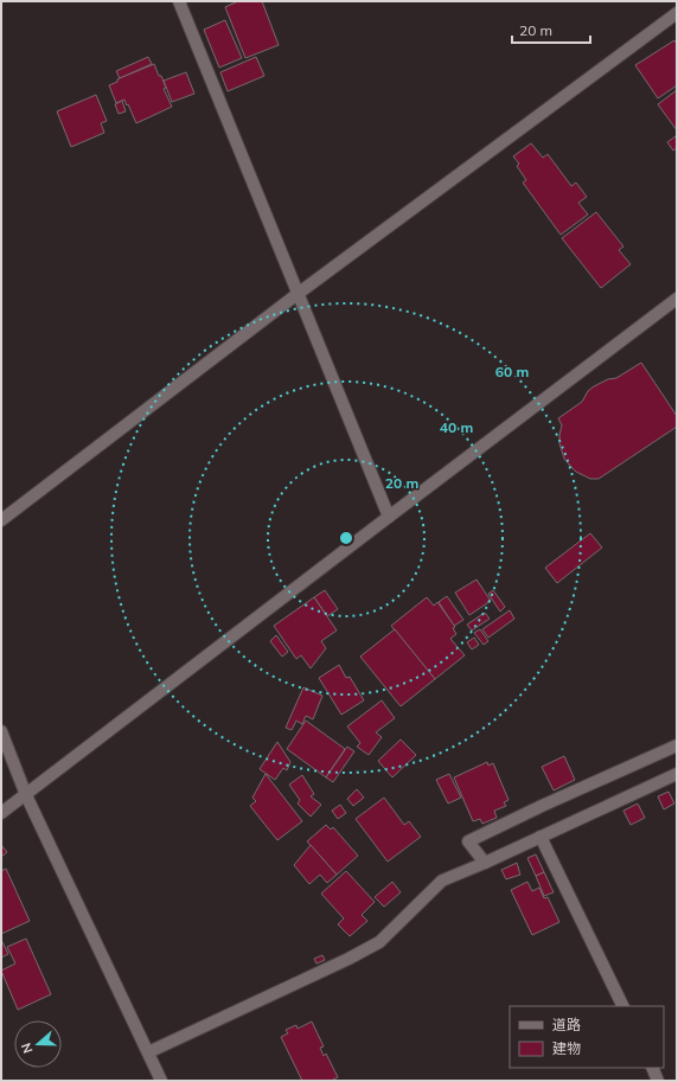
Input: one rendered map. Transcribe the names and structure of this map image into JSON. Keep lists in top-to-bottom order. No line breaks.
{"legend":["道路","建物"],"scale_bar":"20 m","north":"left","rings":["60 m","40 m","20 m"]}
